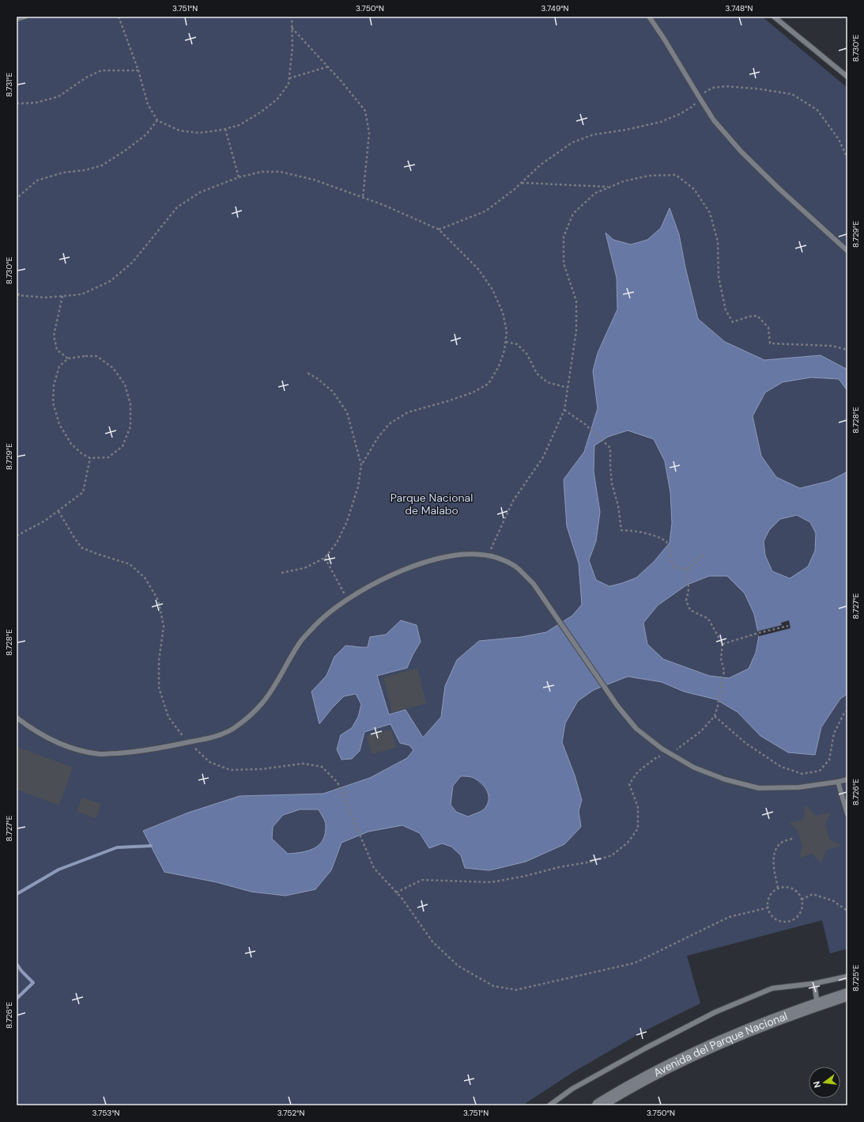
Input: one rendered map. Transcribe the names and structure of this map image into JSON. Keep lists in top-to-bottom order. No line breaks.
{"streets":{"street":["Avenida del Parque Nacional"]},"parks":["Parque Nacional de Malabo"],"north":"left","coordinates":["3.751°N","3.750°N","3.749°N","3.748°N","8.730°E","8.731°E","8.729°E","8.728°E","8.727°E","8.726°E","8.725°E","3.753°N","3.752°N"]}
